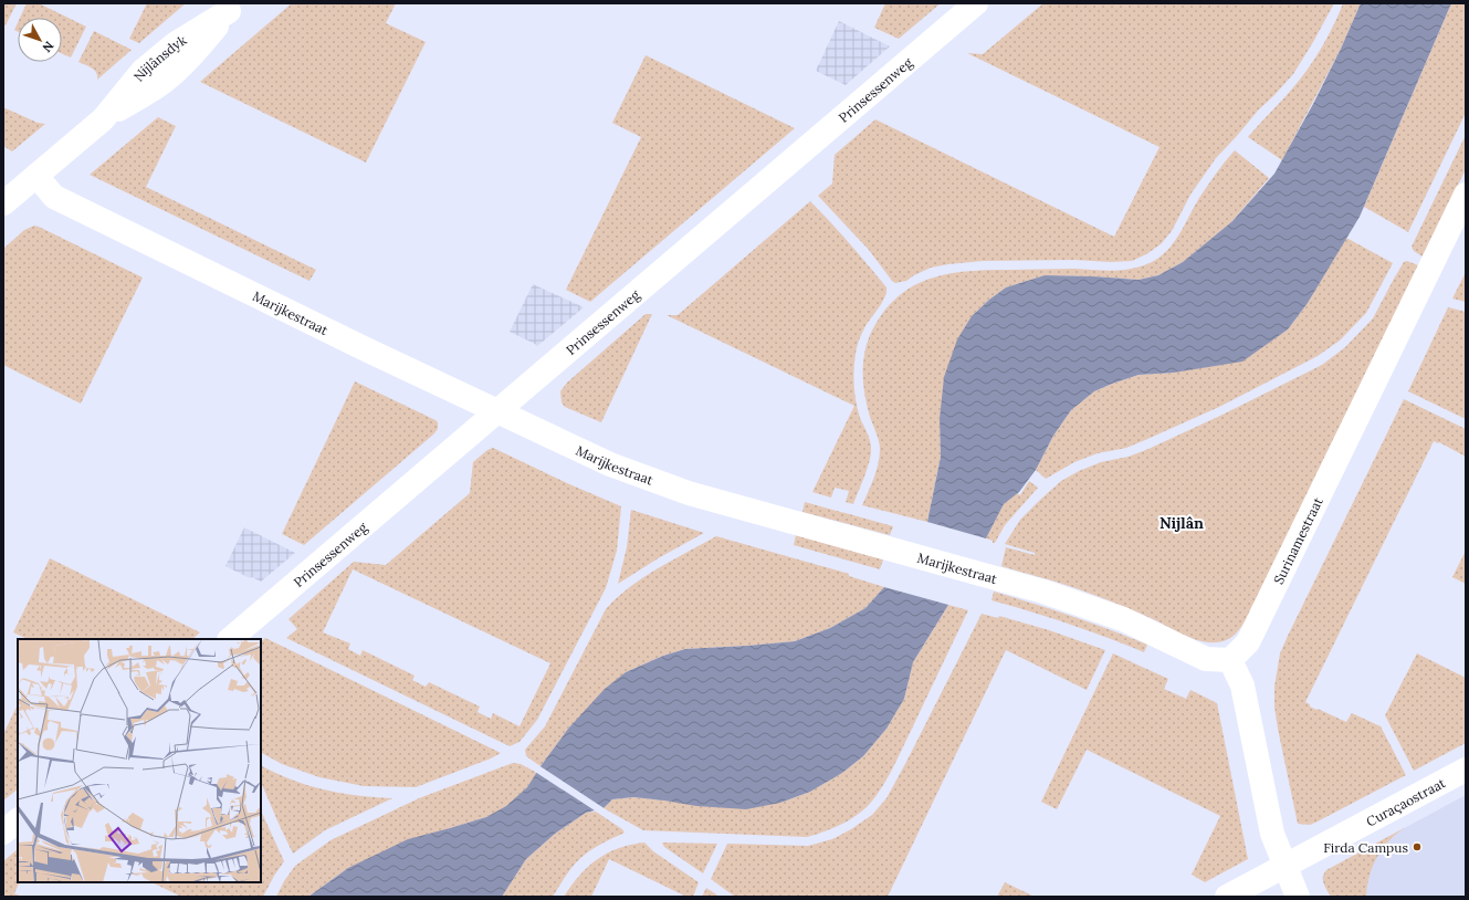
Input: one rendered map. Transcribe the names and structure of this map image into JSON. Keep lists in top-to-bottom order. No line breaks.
{"streets":{"street":["Nijlânsdyk","Prinsessenweg","Marijkestraat","Surinamestraat","Curaçaostraat"]},"crossings":[["Nijlânsdyk","Marijkestraat"],["Prinsessenweg","Marijkestraat"],["Marijkestraat","Surinamestraat"]],"districts":["Nijlân"],"places":["Firda Campus"],"north":"bottom right"}
